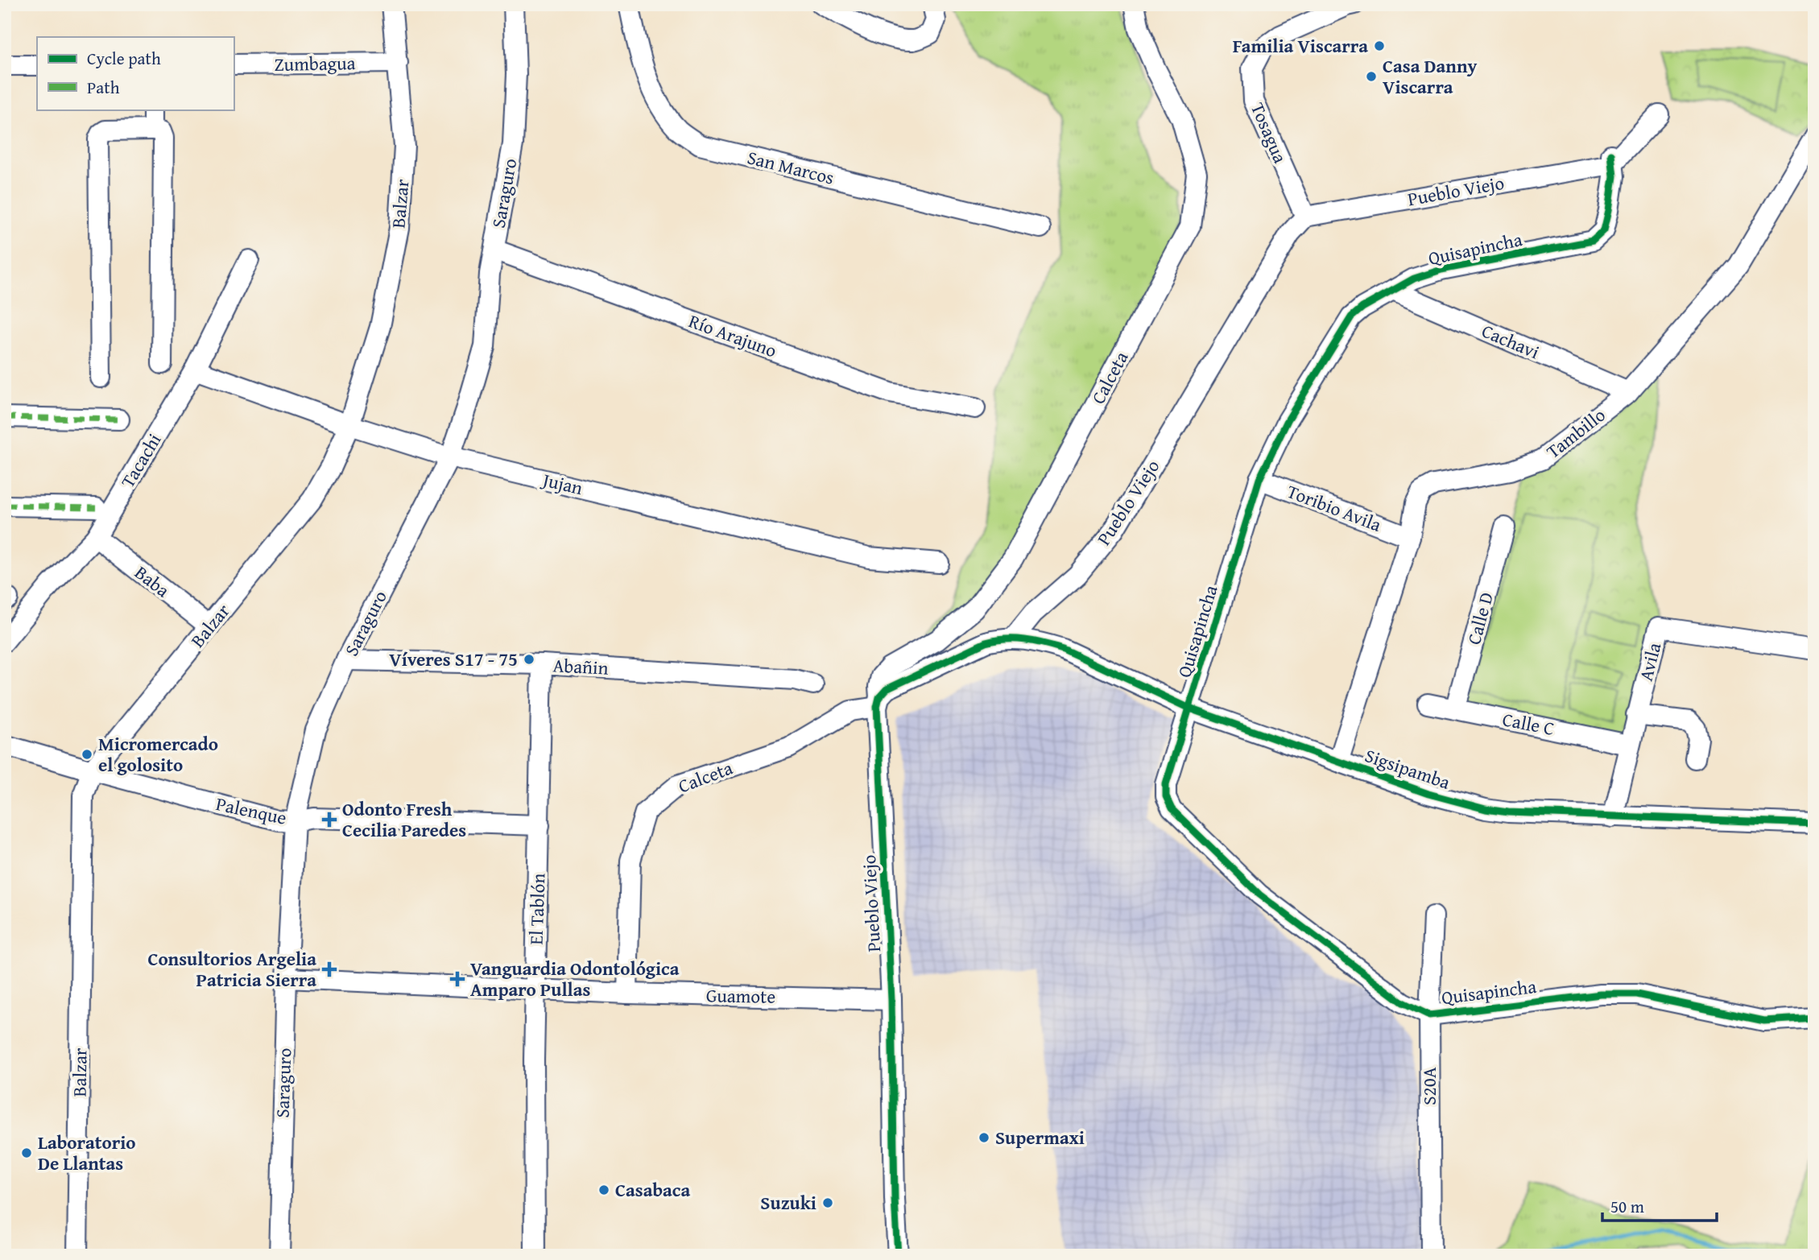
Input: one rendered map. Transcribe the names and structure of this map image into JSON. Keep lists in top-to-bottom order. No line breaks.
{"streets":{"street":["Zumbagua","Tosagua","San Marcos","Pueblo Viejo","Saraguro","Balzar","Quisapincha","Río Arajuno","Cachavi","Calceta","Tambillo","Tacachi","Jujan","Toribio Avila","Baba","Calle D","Avila","Abañin","Calle C","Sigsipamba","Palenque","El Tablón","Guamote","S20A"]},"crossings":[["Zumbagua","Balzar"],["Tosagua","Pueblo Viejo"],["Pueblo Viejo","Quisapincha"],["Pueblo Viejo","Calceta"],["Pueblo Viejo","Sigsipamba"],["Pueblo Viejo","Guamote"],["Saraguro","Río Arajuno"],["Saraguro","Jujan"],["Saraguro","Abañin"],["Saraguro","Palenque"],["Saraguro","Guamote"],["Balzar","Jujan"],["Balzar","Baba"],["Balzar","Palenque"],["Quisapincha","Cachavi"],["Quisapincha","Toribio Avila"],["Quisapincha","Sigsipamba"],["Quisapincha","S20A"],["Cachavi","Tambillo"],["Calceta","Guamote"],["Tambillo","Toribio Avila"],["Tambillo","Sigsipamba"],["Tacachi","Jujan"],["Tacachi","Baba"],["Calle D","Calle C"],["Avila","Calle C"],["Avila","Sigsipamba"],["Abañin","El Tablón"],["Palenque","El Tablón"],["El Tablón","Guamote"]],"places":{"other":["Familia Viscarra","Casa Danny Viscarra","Víveres S17 - 75","Micromercado el golosito","Supermaxi","Laboratorio De Llantas","Casabaca","Suzuki"],"health":["Odonto Fresh Cecilia Paredes","Consultorios Argelia Patricia Sierra","Vanguardia Odontológica Amparo Pullas"]},"legend":["Cycle path","Path"],"scale_bar":"50 m"}
